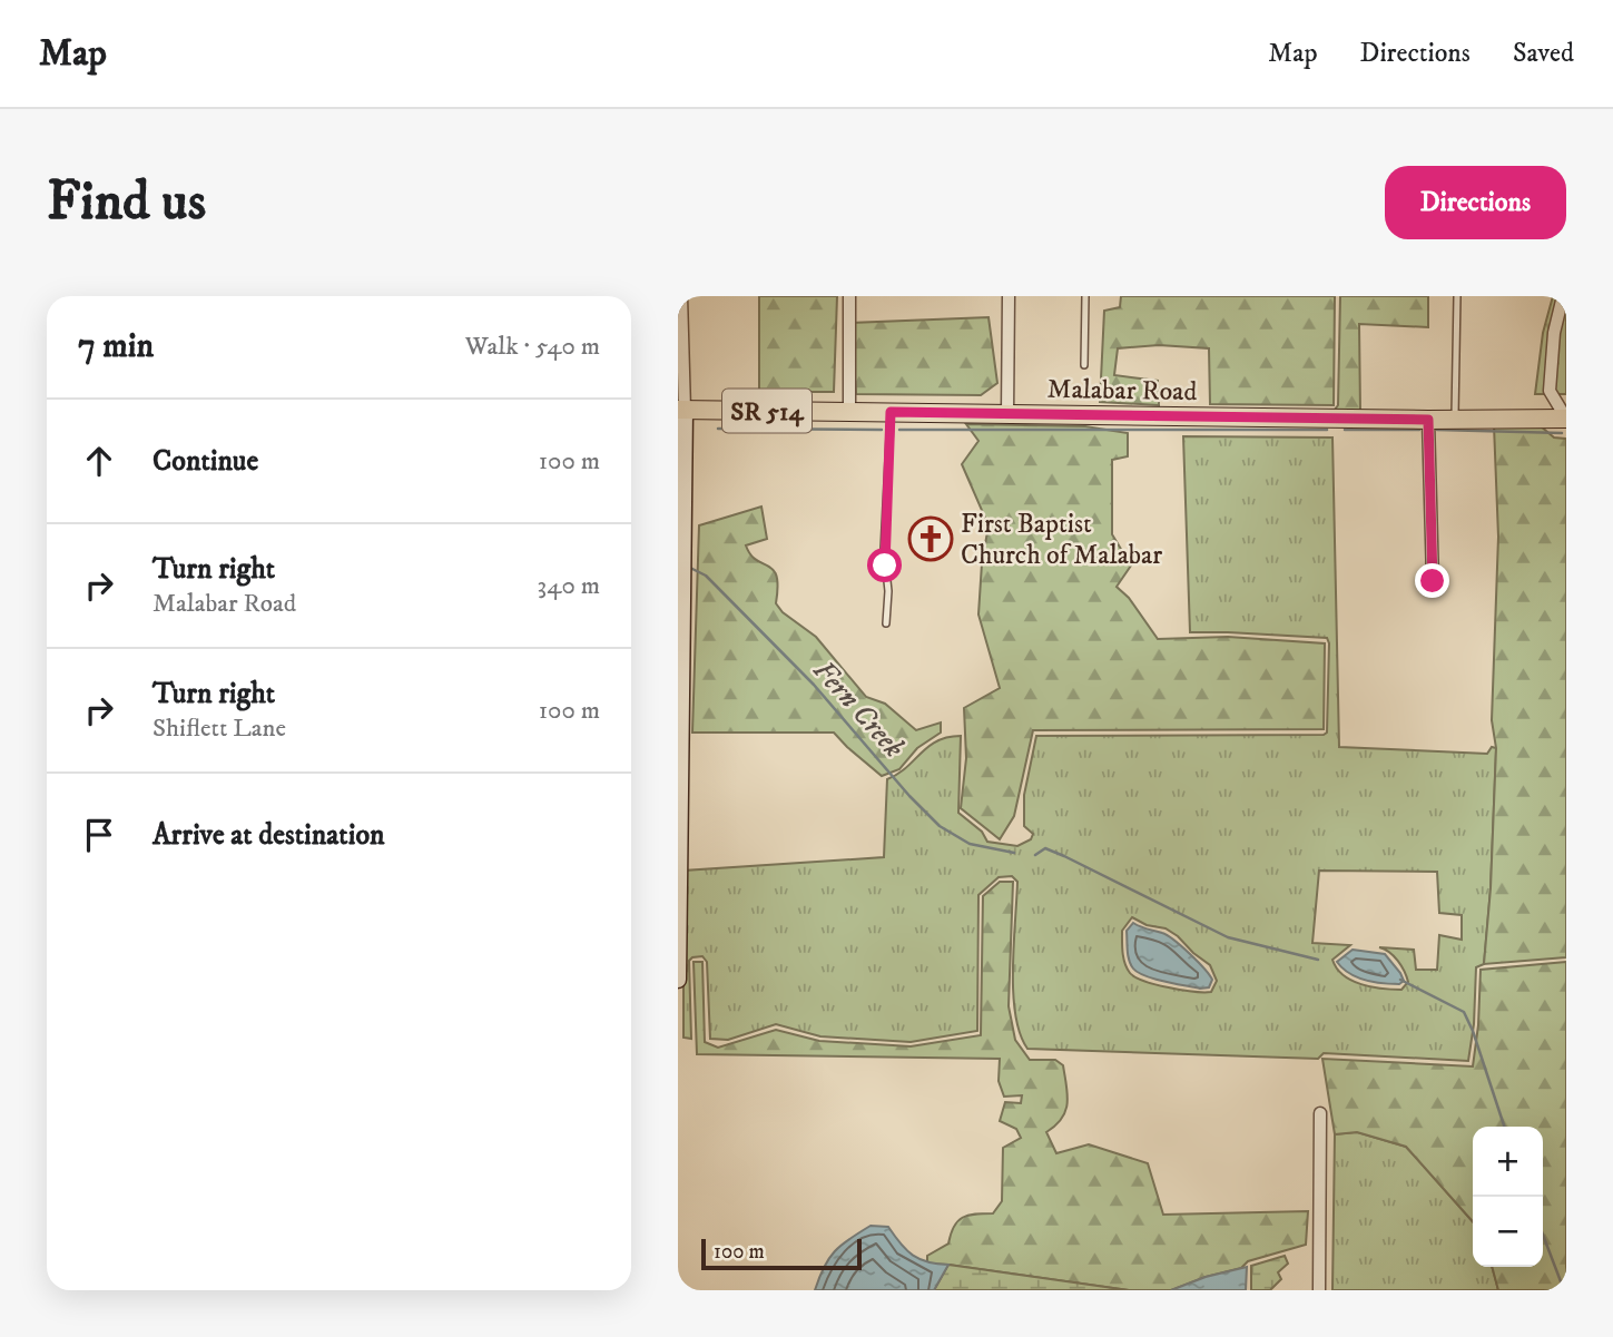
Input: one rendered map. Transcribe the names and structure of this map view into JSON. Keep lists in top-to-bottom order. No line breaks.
{"streets":{"main road":["Malabar Road","SR 514"]},"water":["Fern Creek"],"places":{"church":["First Baptist Church of Malabar"]},"scale_bar":"100 m","page":{"header":"Map","nav":["Map","Directions","Saved"],"buttons":"Directions","title":"Find us","heading":["7 min","Walk · 540 m"],"list":[["Continue","100 m"],["Turn right","Malabar Road","340 m"],["Turn right","Shiflett Lane","100 m"],"Arrive at destination"],"map_buttons":["+","−"],"scale":"100 m"}}
